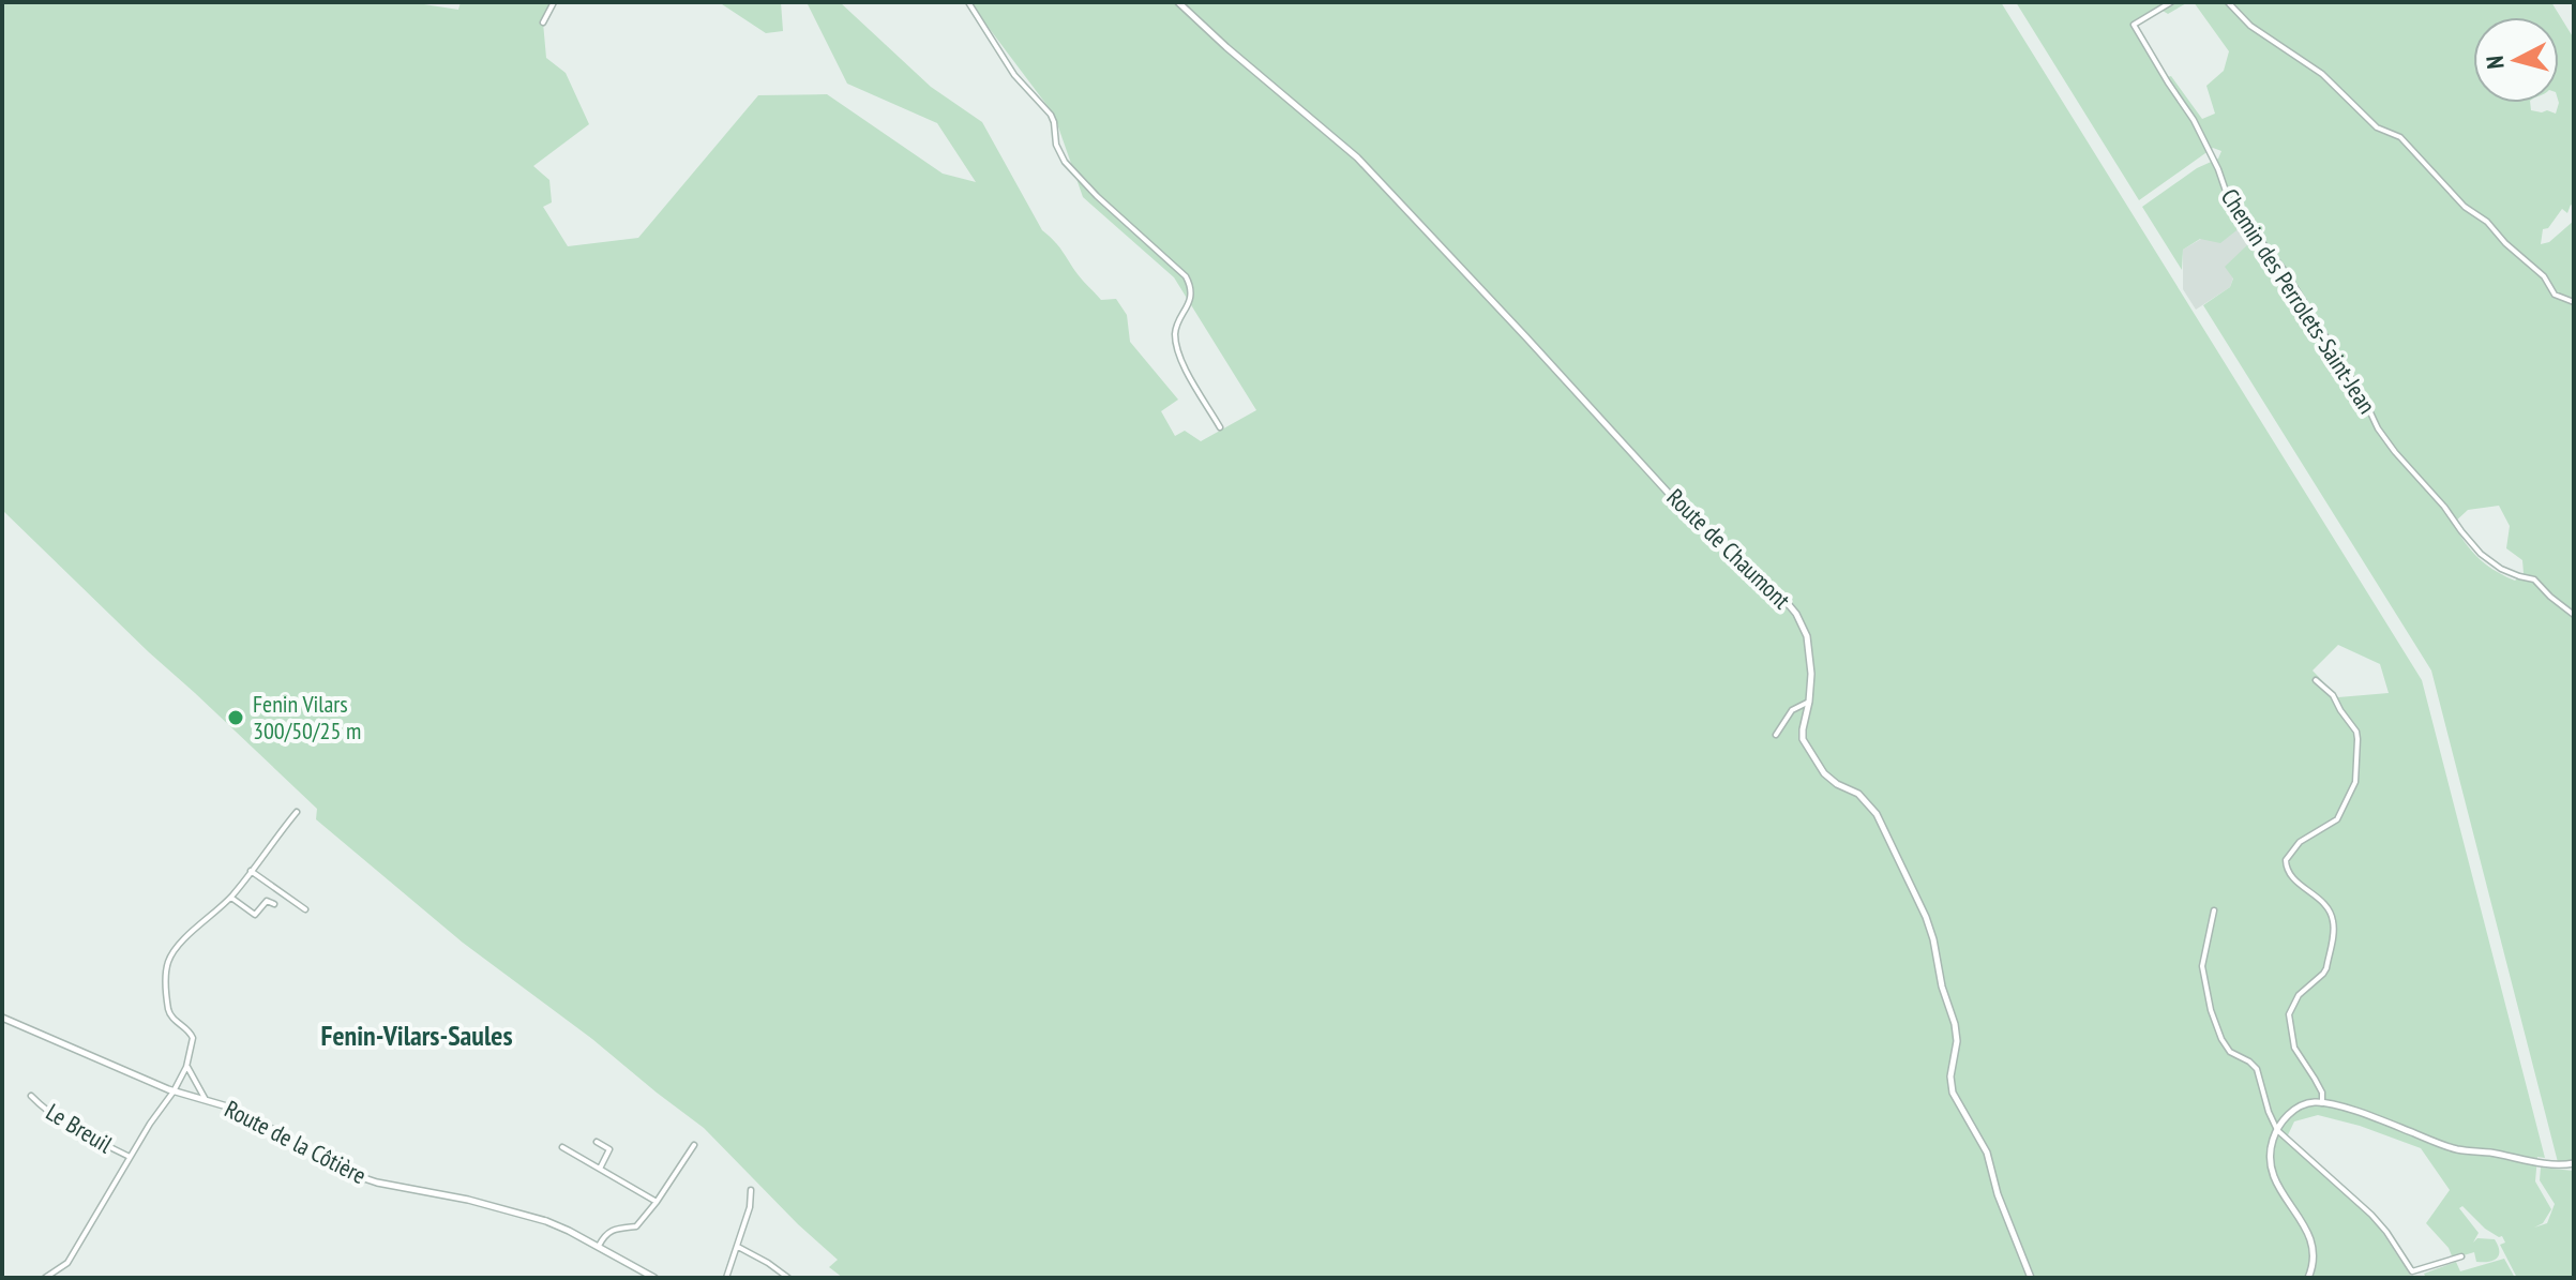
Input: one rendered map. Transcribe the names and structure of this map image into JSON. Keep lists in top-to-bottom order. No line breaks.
{"streets":{"street":["Chemin des Perrolets-Saint-Jean","Route de Chaumont","Le Breuil","Route de la Côtière"]},"districts":["Fenin-Vilars-Saules"],"places":["Fenin Vilars 300/50/25 m"],"north":"left"}
